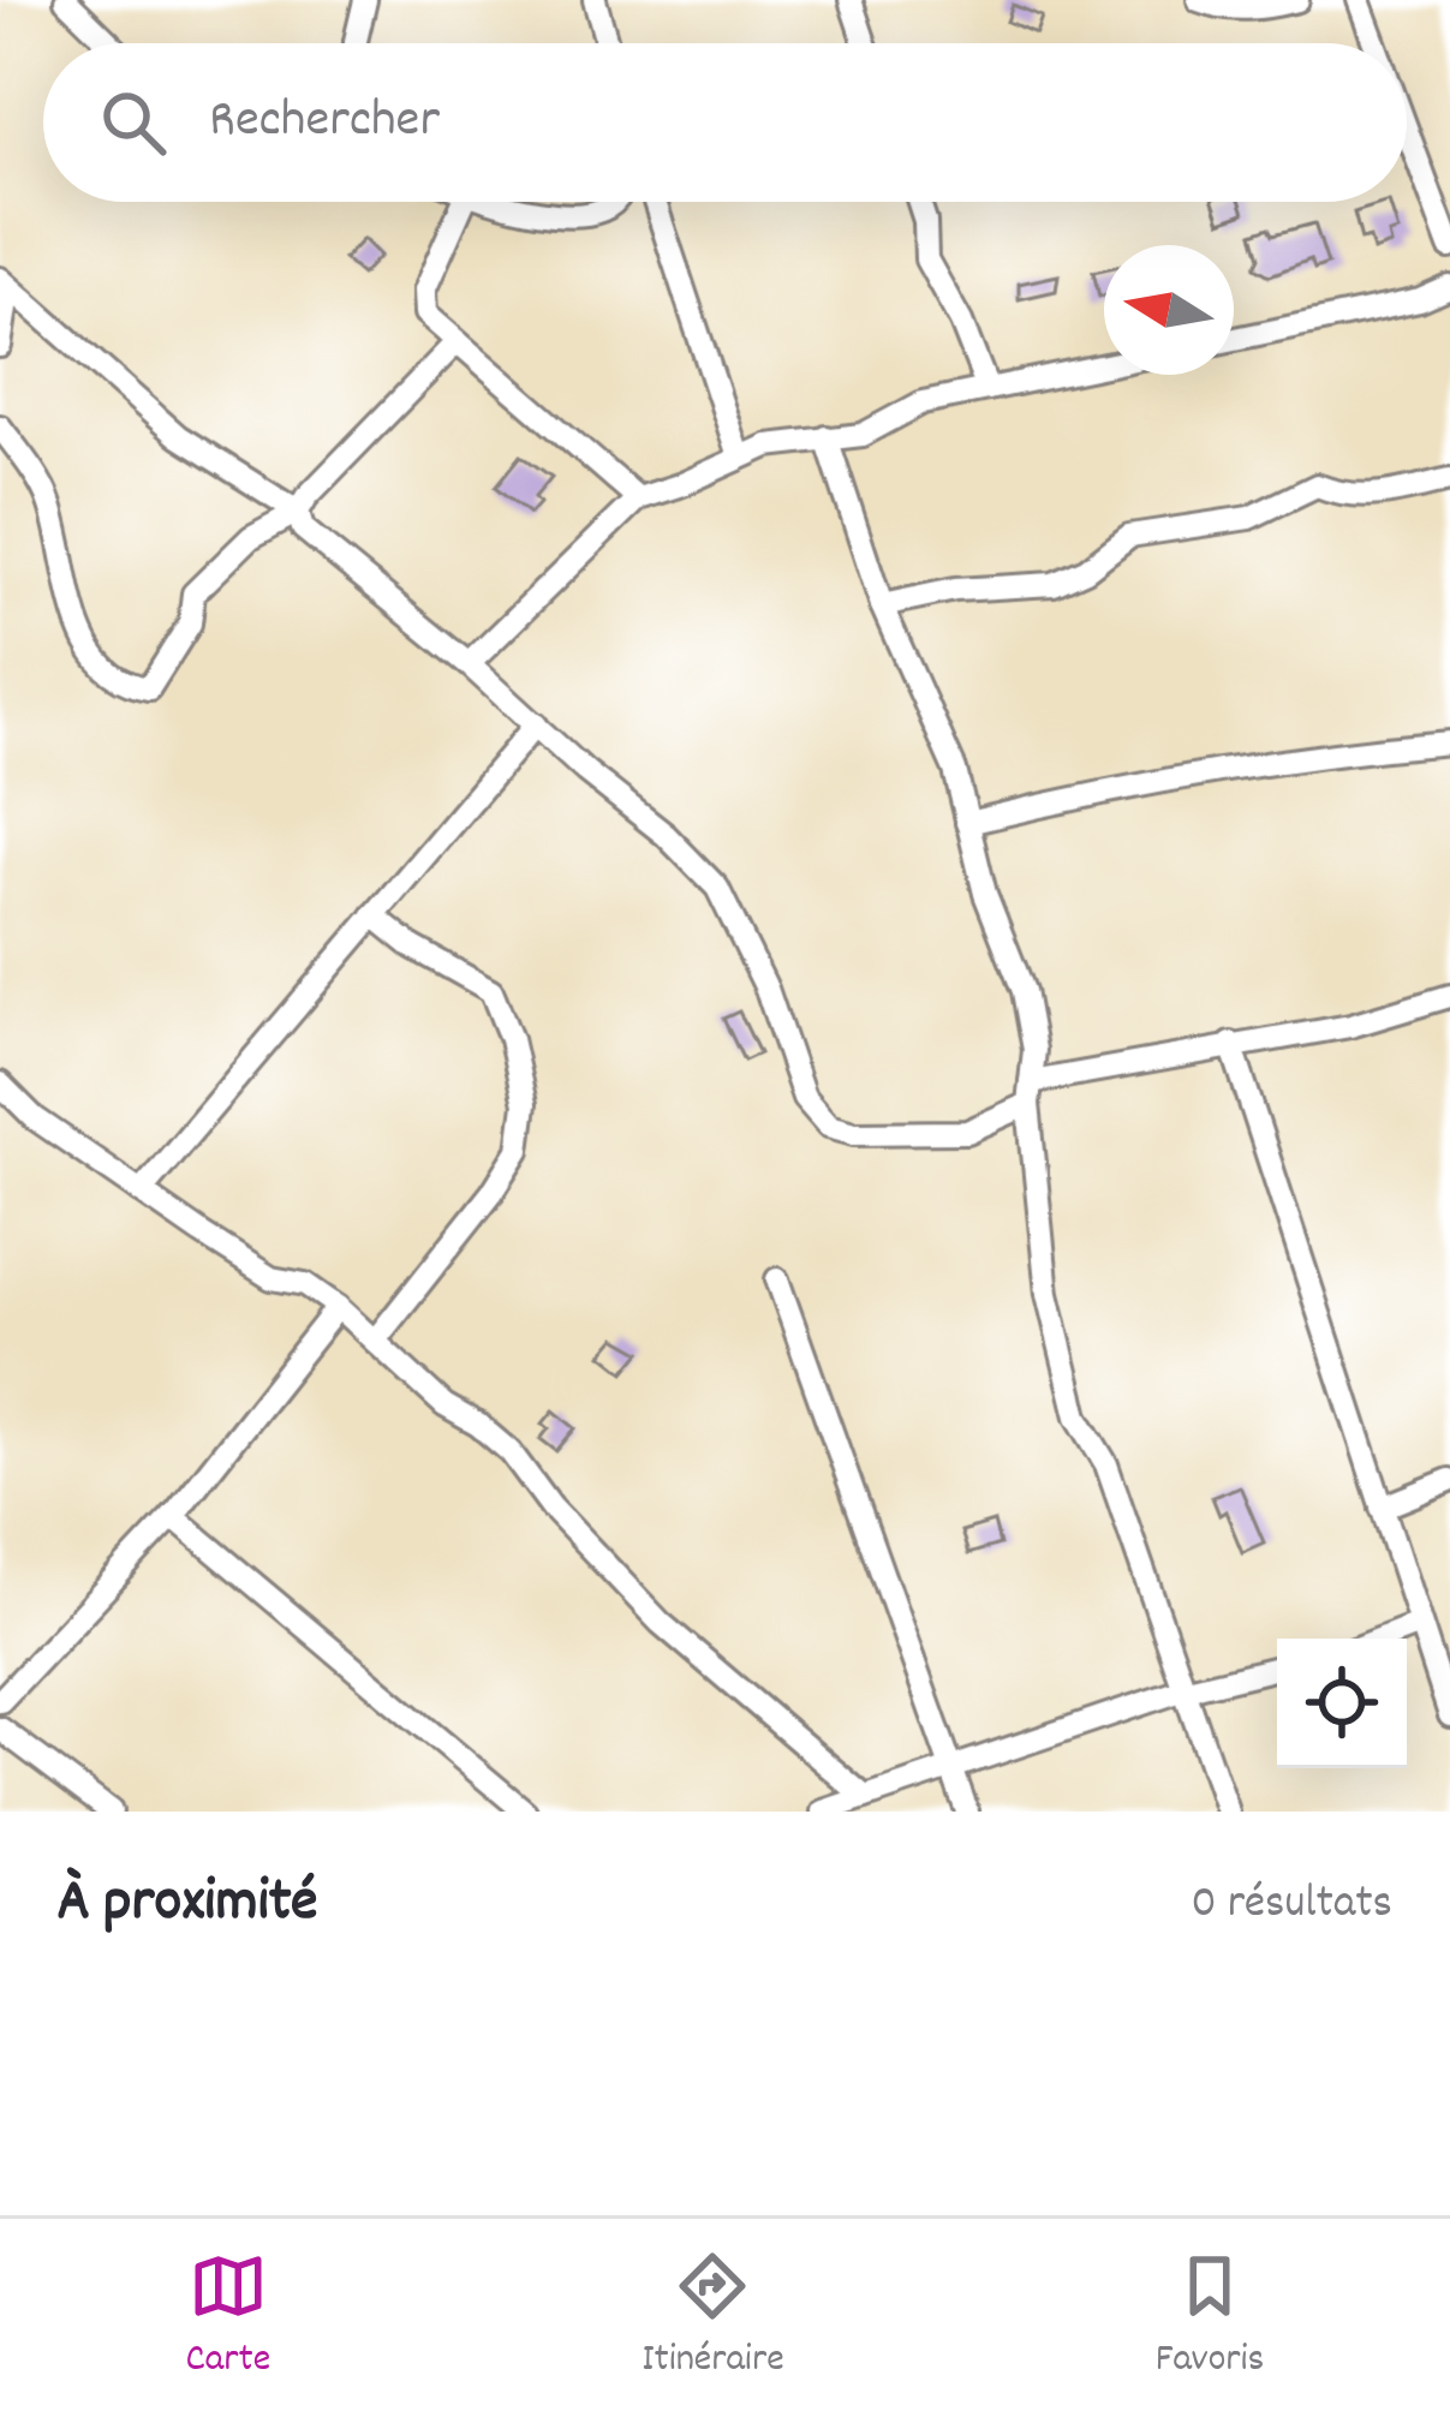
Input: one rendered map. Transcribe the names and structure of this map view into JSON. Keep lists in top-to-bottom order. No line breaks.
{"north":"left","page":{"search":"Rechercher","heading":["À proximité","0 résultats"],"nav":["Carte","Itinéraire","Favoris"]}}
